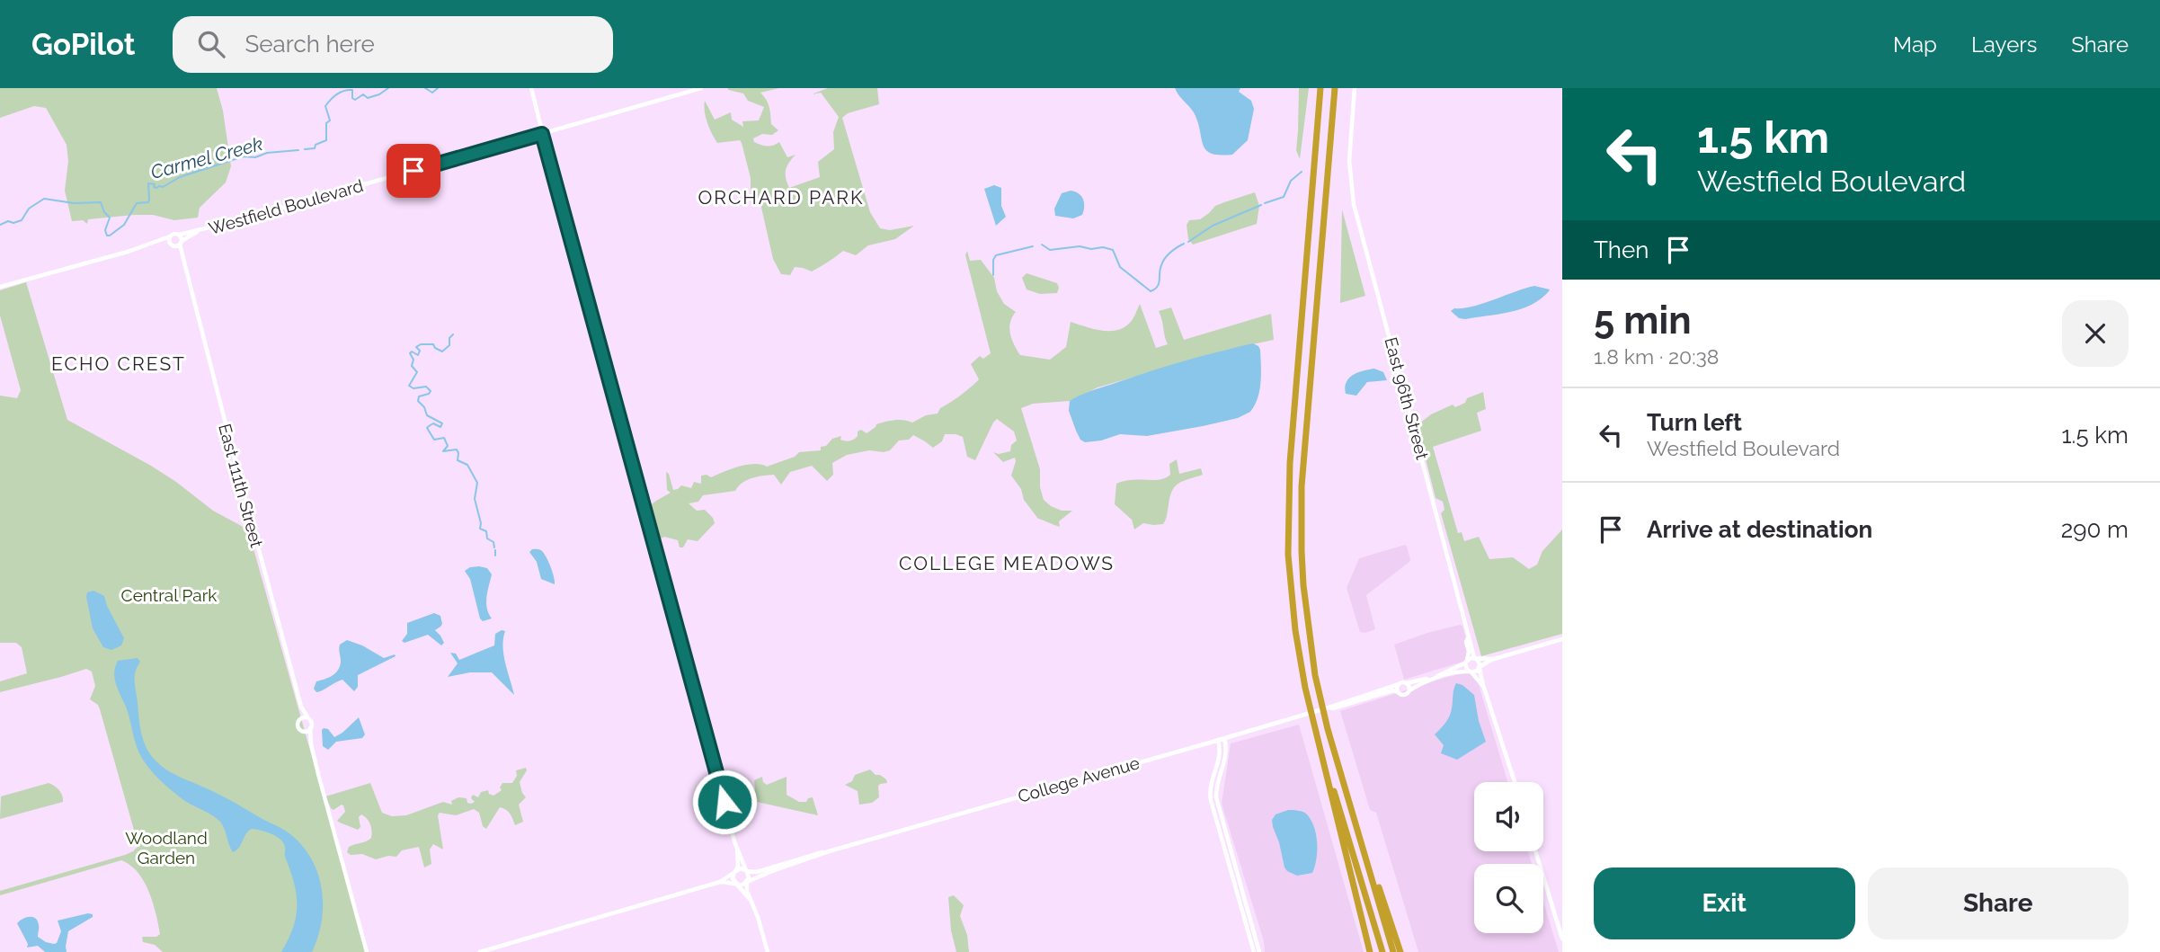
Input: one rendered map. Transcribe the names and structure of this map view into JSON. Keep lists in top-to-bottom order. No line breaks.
{"streets":{"main road":["Westfield Boulevard","East 96th Street","East 111th Street","College Avenue"]},"crossings":[["Westfield Boulevard","East 111th Street"]],"districts":["ORCHARD PARK","ECHO CREST","COLLEGE MEADOWS"],"water":["Carmel Creek"],"parks":["Central Park","Woodland Garden"],"page":{"header":"GoPilot","search":"Search here","nav":["Map","Layers","Share"],"turn":["1.5 km","Westfield Boulevard"],"then":"Then","heading":["5 min","1.8 km · 20:38"],"list":[{"name":"Turn left","note":"Westfield Boulevard","value":"1.5 km"},{"name":"Arrive at destination","value":"290 m"}],"buttons":["Exit","Share"]}}
